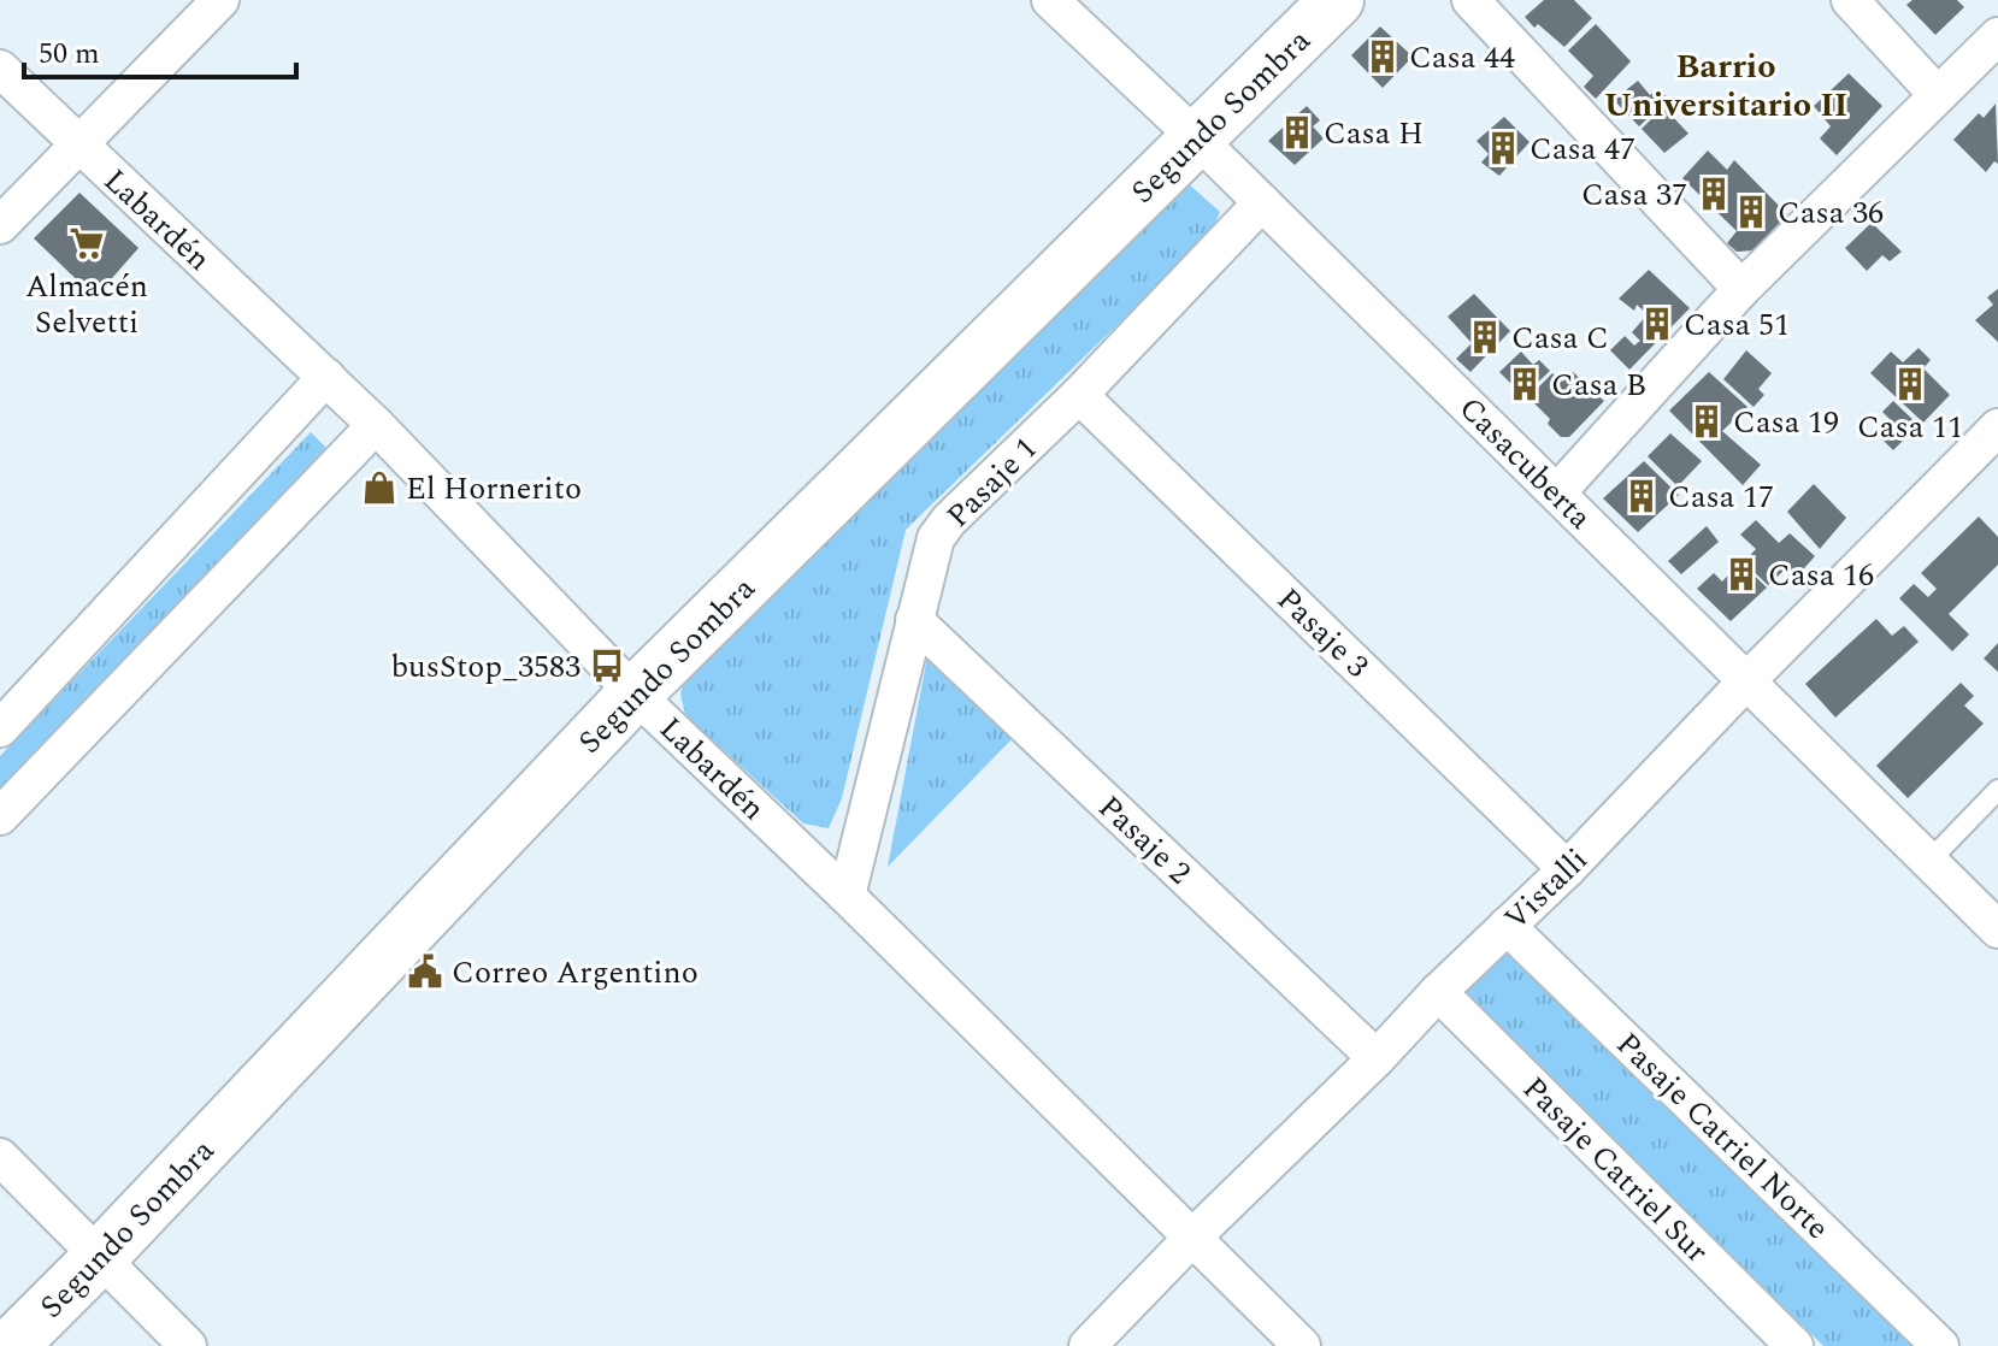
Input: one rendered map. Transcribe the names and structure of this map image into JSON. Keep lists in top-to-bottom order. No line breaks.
{"streets":{"street":["Segundo Sombra","Labardén","Casacuberta","Pasaje 1","Pasaje 3","Pasaje 2","Vistalli","Pasaje Catriel Norte","Pasaje Catriel Sur"]},"crossings":[["Segundo Sombra","Labardén"],["Segundo Sombra","Casacuberta"],["Labardén","Pasaje 1"],["Labardén","Vistalli"],["Casacuberta","Pasaje 1"],["Casacuberta","Vistalli"],["Pasaje 1","Pasaje 3"],["Pasaje 1","Pasaje 2"],["Pasaje 3","Vistalli"],["Pasaje 2","Vistalli"],["Vistalli","Pasaje Catriel Norte"],["Vistalli","Pasaje Catriel Sur"]],"districts":["Barrio Universitario II"],"places":{"building":["Casa 44","Casa H","Casa 47","Casa 37","Casa 36","Casa 51","Casa C","Casa B","Casa 11","Casa 19","Casa 17","Casa 16"],"supermarket":["Almacén Selvetti"],"shop":["El Hornerito"],"bus stop":["busStop_3583"],"public building":["Correo Argentino"]},"scale_bar":"50 m"}
